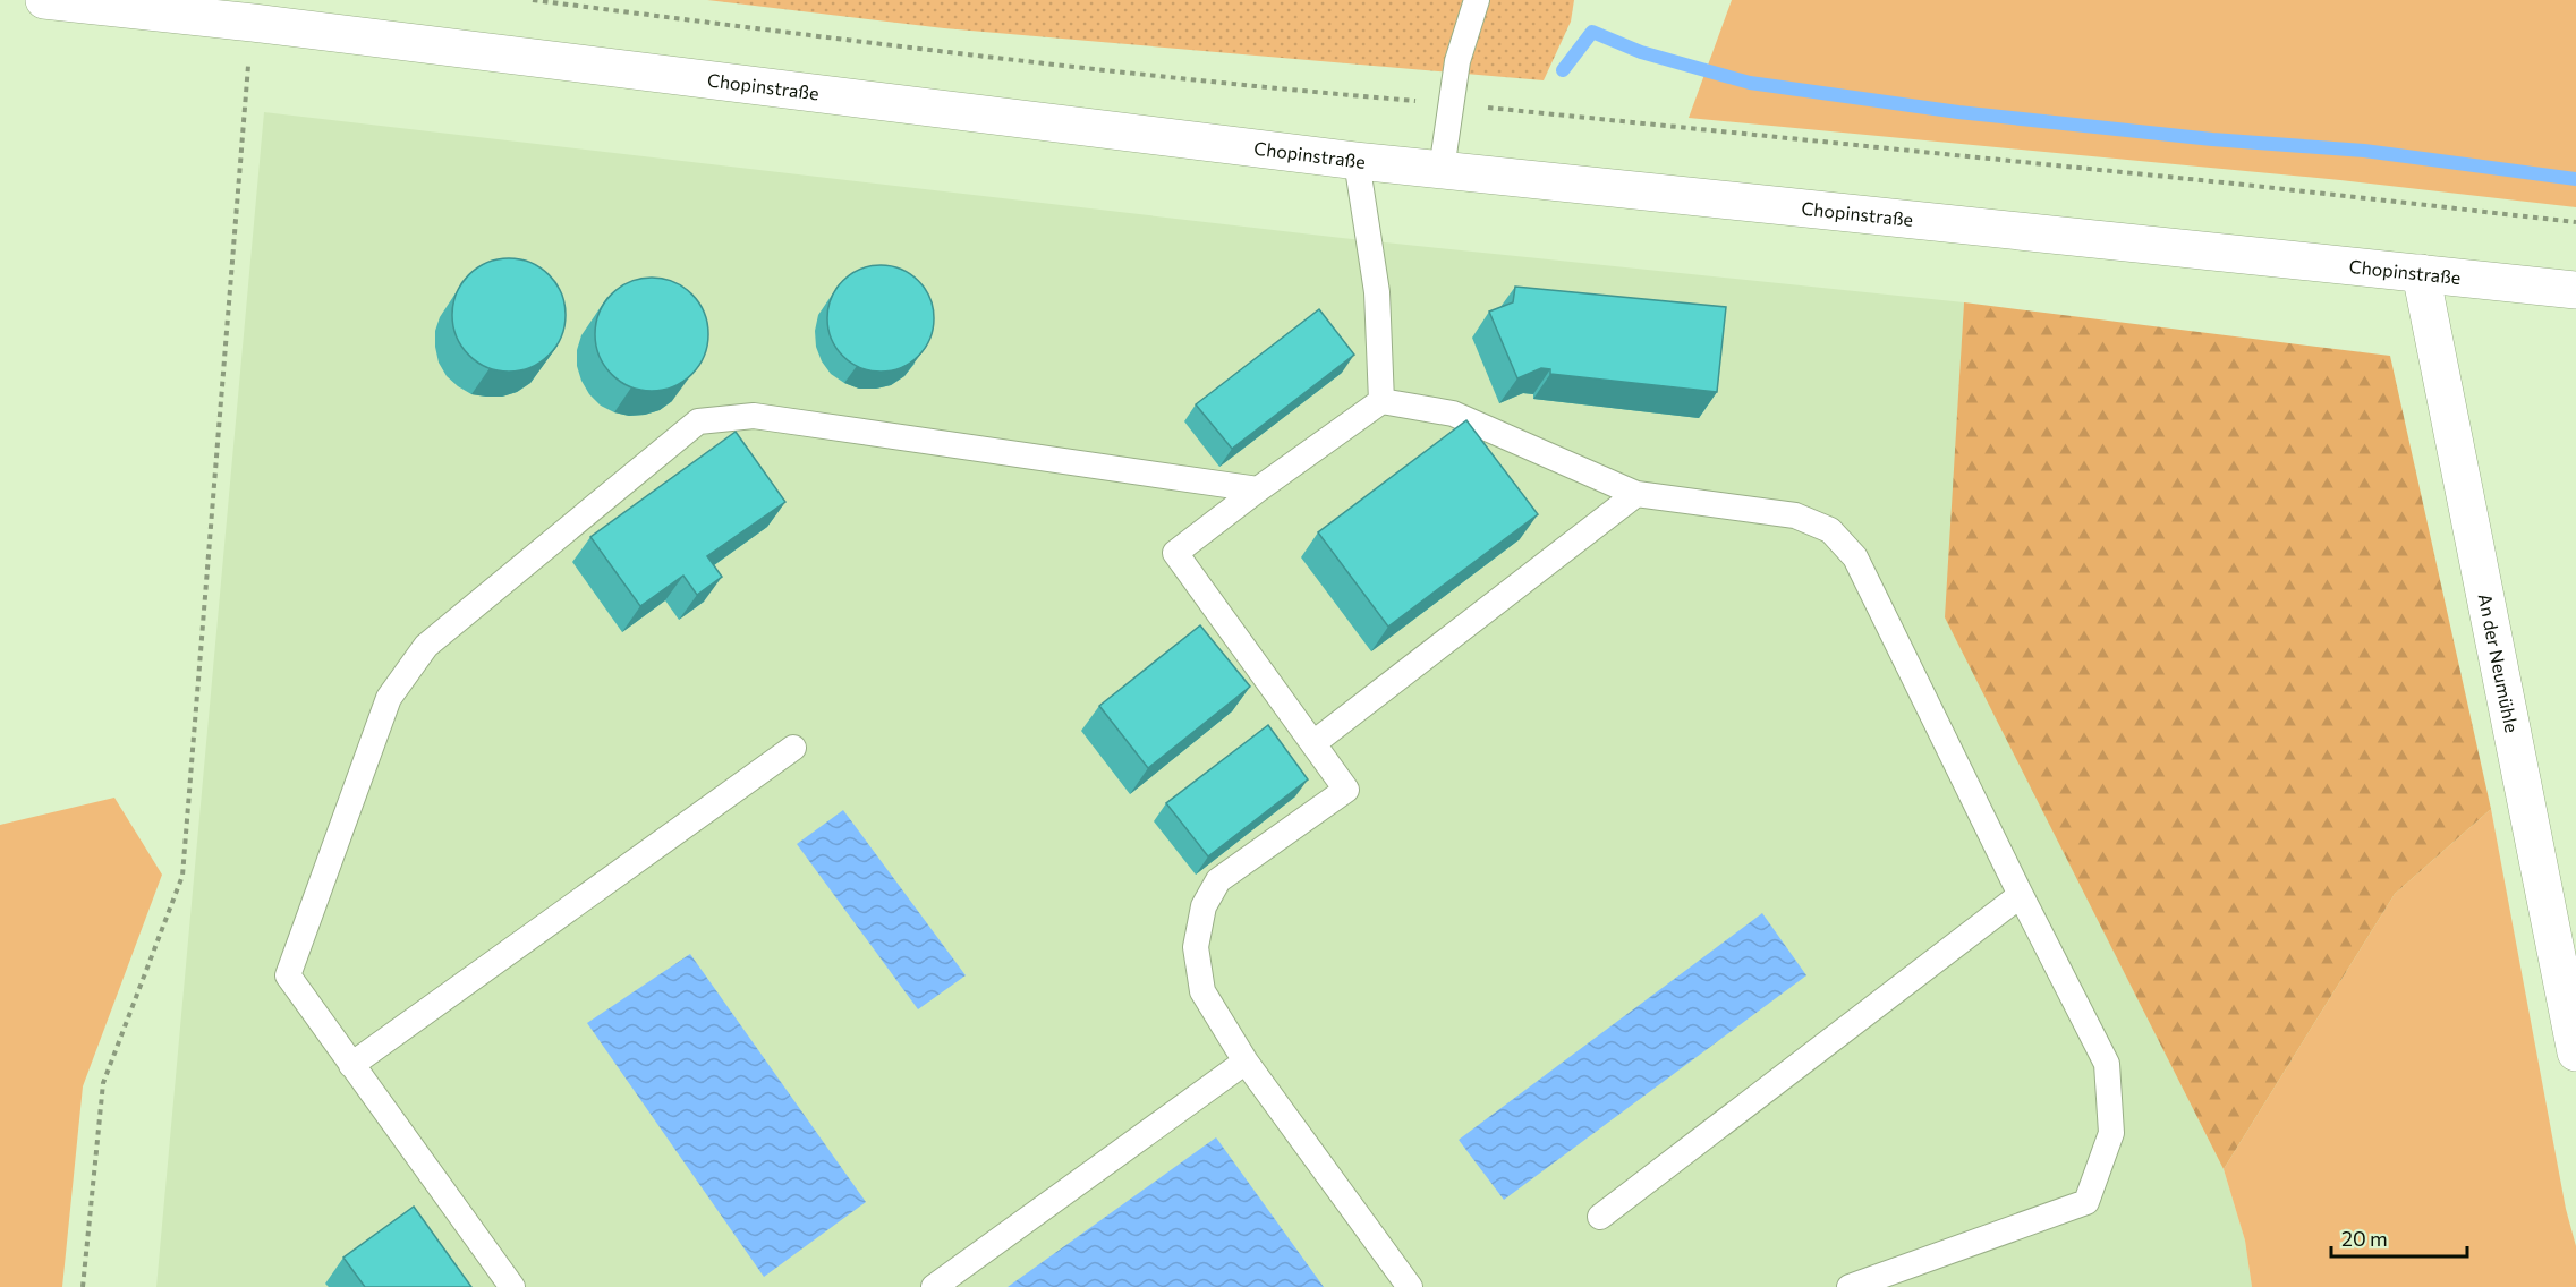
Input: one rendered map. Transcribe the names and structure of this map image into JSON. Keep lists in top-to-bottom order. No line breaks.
{"streets":{"main road":["Chopinstraße","An der Neumühle"]},"crossings":[["Chopinstraße","An der Neumühle"]],"scale_bar":"20 m"}
